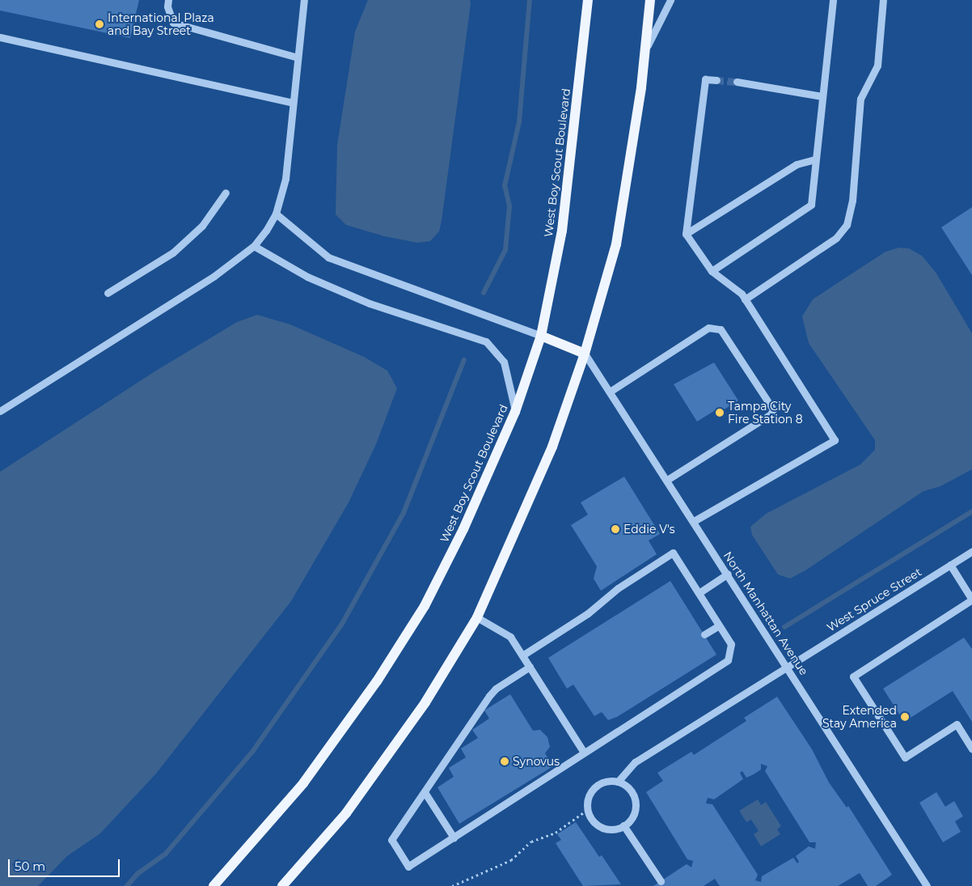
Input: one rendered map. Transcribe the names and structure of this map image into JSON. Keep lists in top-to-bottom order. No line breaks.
{"streets":{"main road":["West Boy Scout Boulevard"],"street":["West Spruce Street","North Manhattan Avenue"]},"crossings":[["West Spruce Street","North Manhattan Avenue"]],"places":["International Plaza and Bay Street","Tampa City Fire Station 8","Eddie V's","Extended Stay America","Synovus"],"scale_bar":"50 m"}
